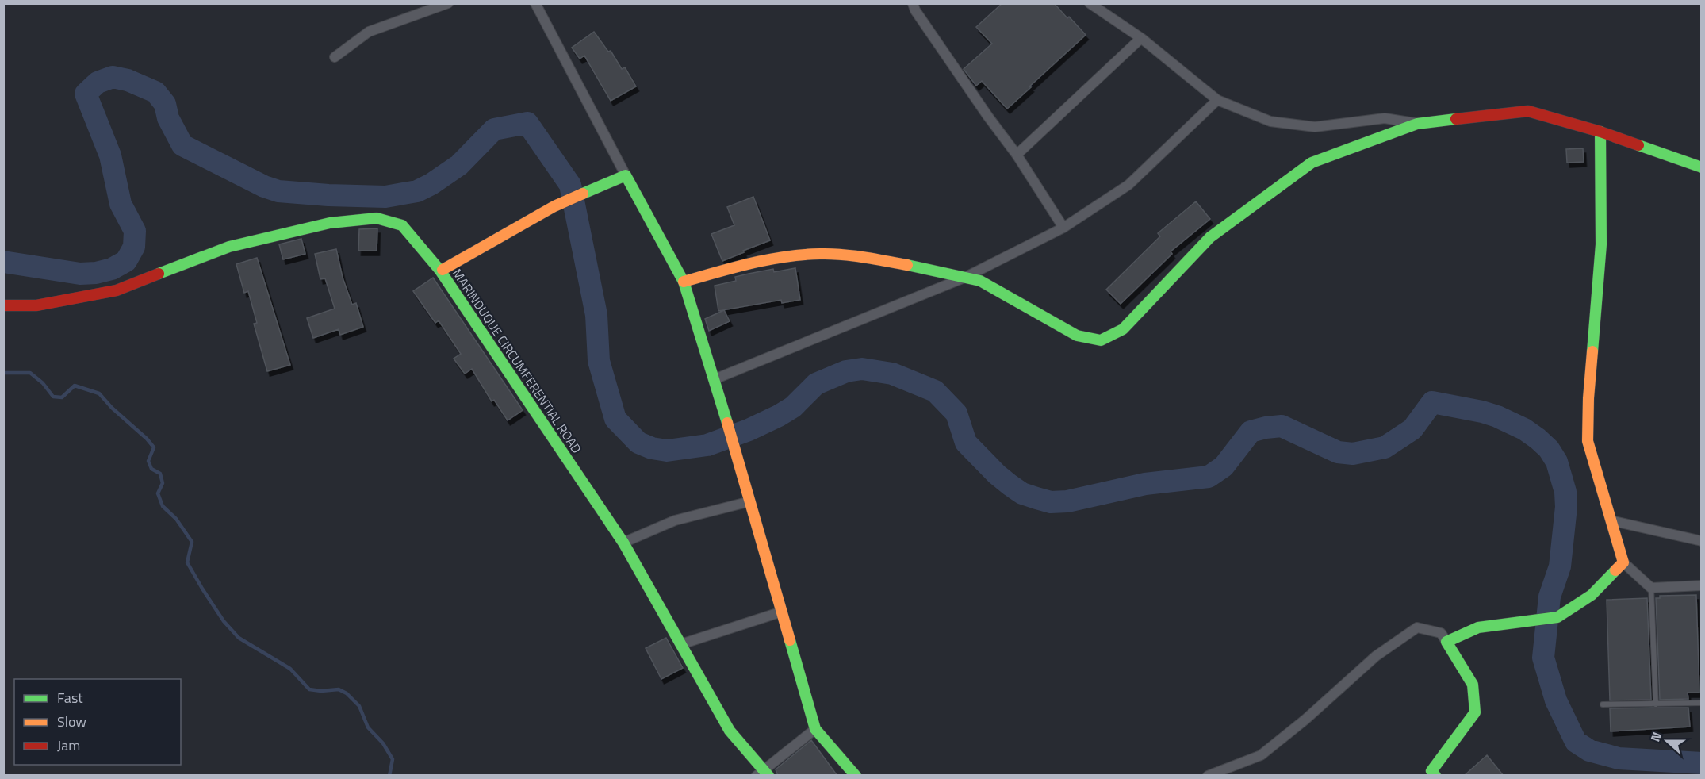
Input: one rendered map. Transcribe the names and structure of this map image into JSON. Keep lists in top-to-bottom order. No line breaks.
{"streets":{"main road":["MARINDUQUE CIRCUMFERENTIAL ROAD"]},"legend":["Fast","Slow","Jam"],"north":"left"}
